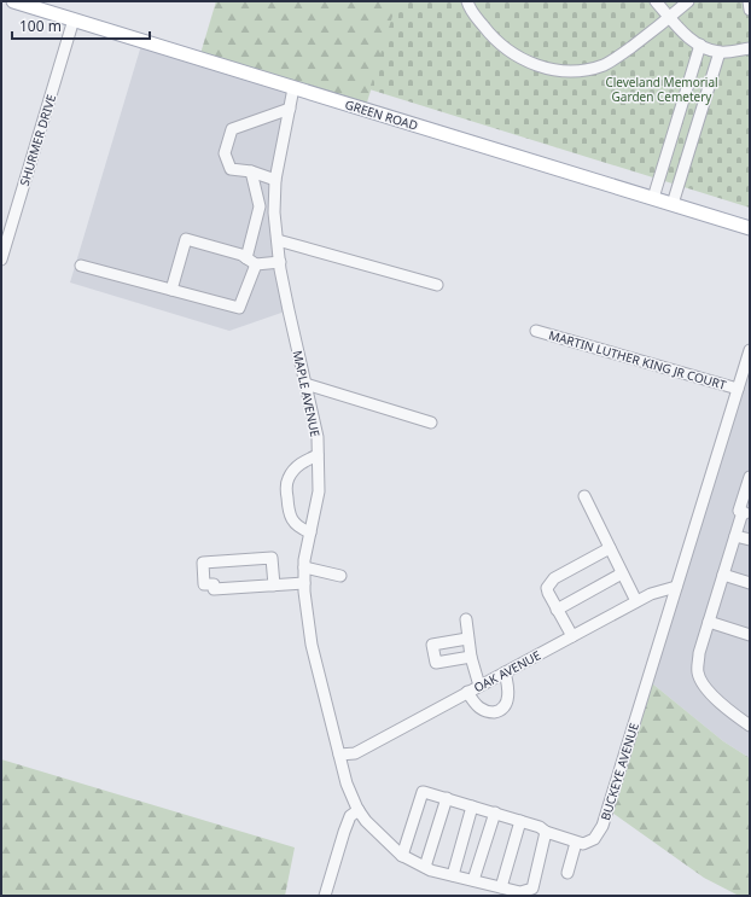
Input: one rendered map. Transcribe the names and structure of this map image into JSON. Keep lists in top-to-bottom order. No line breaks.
{"streets":{"main road":["GREEN ROAD"],"street":["SHURMER DRIVE","MARTIN LUTHER KING JR COURT","MAPLE AVENUE","OAK AVENUE","BUCKEYE AVENUE"]},"crossings":[["GREEN ROAD","SHURMER DRIVE"],["GREEN ROAD","MAPLE AVENUE"],["MARTIN LUTHER KING JR COURT","BUCKEYE AVENUE"],["MAPLE AVENUE","OAK AVENUE"],["OAK AVENUE","BUCKEYE AVENUE"]],"parks":["Cleveland Memorial Garden Cemetery"],"scale_bar":"100 m"}
